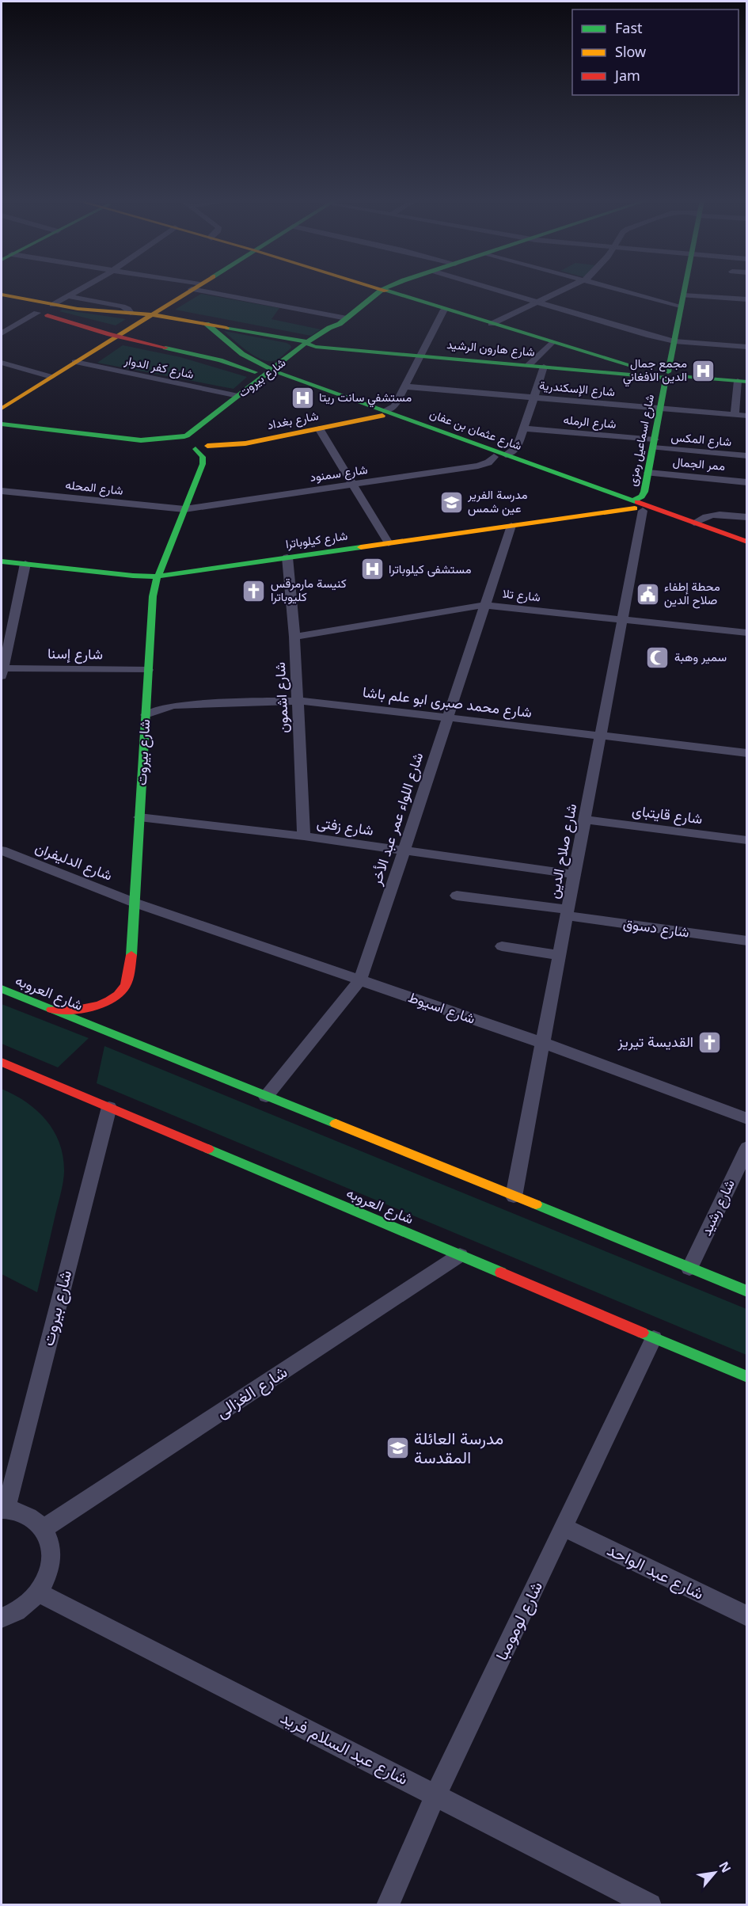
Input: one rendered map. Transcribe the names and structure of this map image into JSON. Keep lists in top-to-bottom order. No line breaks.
{"streets":{"main road":["شارع هارون الرشيد","شارع بيروت","شارع بغداد","شارع عثمان بن عفان","شارع اسماعيل رمزى","شارع كيلوباترا","شارع العروبه"],"street":["شارع كفر الدوار","شارع الإسكندرية","شارع الرمله","شارع المكس","ممر الجمال","شارع سمنود","شارع المحله","شارع تلا","شارع إسنا","شارع اشمون","شارع محمد صبرى ابو علم باشا","شارع قايتباى","شارع اللواء عمر عبد الأخر","شارع زفتى","شارع صلاح الدين","شارع الدليفران","شارع دسوق","شارع اسيوط","شارع رشيد","شارع الغزالى","شارع عبد الواحد","شارع لومومبا","شارع عبد السلام فريد"]},"crossings":[["شارع هارون الرشيد","شارع بيروت"],["شارع هارون الرشيد","شارع عثمان بن عفان"],["شارع هارون الرشيد","شارع اسماعيل رمزى"],["شارع كفر الدوار","شارع بيروت"],["شارع بيروت","شارع بغداد"],["شارع بيروت","شارع عثمان بن عفان"],["شارع بيروت","شارع سمنود"],["شارع بيروت","شارع المحله"],["شارع بيروت","شارع كيلوباترا"],["شارع بيروت","شارع إسنا"],["شارع بيروت","شارع محمد صبرى ابو علم باشا"],["شارع بيروت","شارع زفتى"],["شارع بيروت","شارع الدليفران"],["شارع بيروت","شارع العروبه"],["شارع بيروت","شارع اسيوط"],["شارع الإسكندرية","شارع اسماعيل رمزى"],["شارع بغداد","شارع عثمان بن عفان"],["شارع الرمله","شارع المكس"],["شارع الرمله","شارع اسماعيل رمزى"],["شارع عثمان بن عفان","شارع اسماعيل رمزى"],["شارع عثمان بن عفان","شارع سمنود"],["شارع عثمان بن عفان","شارع كيلوباترا"],["شارع عثمان بن عفان","شارع صلاح الدين"],["شارع المكس","شارع اسماعيل رمزى"],["شارع اسماعيل رمزى","ممر الجمال"],["شارع اسماعيل رمزى","شارع كيلوباترا"],["شارع اسماعيل رمزى","شارع صلاح الدين"],["شارع سمنود","شارع المحله"],["شارع كيلوباترا","شارع اشمون"],["شارع كيلوباترا","شارع اللواء عمر عبد الأخر"],["شارع كيلوباترا","شارع صلاح الدين"],["شارع تلا","شارع اشمون"],["شارع تلا","شارع اللواء عمر عبد الأخر"],["شارع تلا","شارع صلاح الدين"],["شارع اشمون","شارع محمد صبرى ابو علم باشا"],["شارع اشمون","شارع زفتى"],["شارع محمد صبرى ابو علم باشا","شارع اللواء عمر عبد الأخر"],["شارع محمد صبرى ابو علم باشا","شارع صلاح الدين"],["شارع قايتباى","شارع صلاح الدين"],["شارع اللواء عمر عبد الأخر","شارع زفتى"],["شارع اللواء عمر عبد الأخر","شارع العروبه"],["شارع اللواء عمر عبد الأخر","شارع اسيوط"],["شارع زفتى","شارع صلاح الدين"],["شارع صلاح الدين","شارع دسوق"],["شارع صلاح الدين","شارع العروبه"],["شارع صلاح الدين","شارع اسيوط"],["شارع الدليفران","شارع اسيوط"],["شارع العروبه","شارع رشيد"],["شارع العروبه","شارع الغزالى"],["شارع العروبه","شارع لومومبا"],["شارع عبد الواحد","شارع لومومبا"],["شارع لومومبا","شارع عبد السلام فريد"]],"places":{"hospital":["مجمع جمال الدين الافغاني","مستشفي سانت ريتا","مستشفى كيلوباترا"],"school or university":["مدرسة الفرير عين شمس","مدرسة العائلة المقدسة"],"church":["كنيسة مارمرقس كليوباترا","القديسة تيريز"],"public building":["محطة إطفاء صلاح الدين"],"mosque":["سمير وهبة"]},"legend":["Fast","Slow","Jam"],"north":"top right"}
